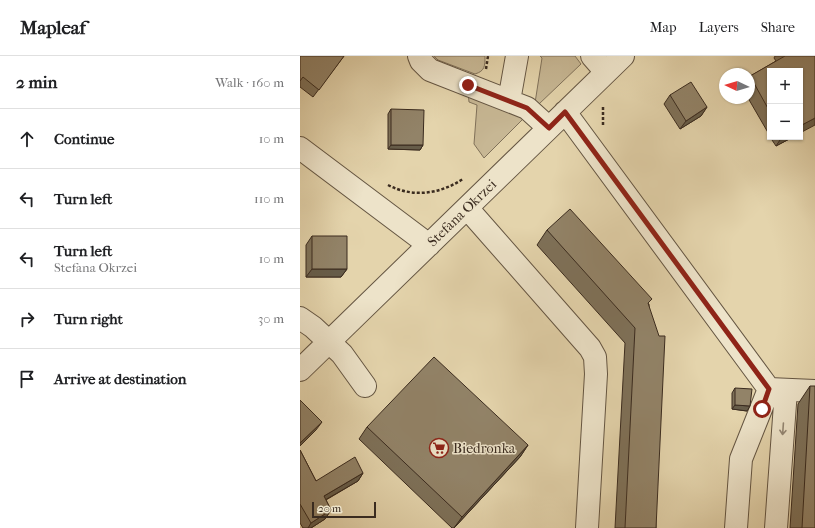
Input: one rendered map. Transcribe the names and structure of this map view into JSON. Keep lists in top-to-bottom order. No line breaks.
{"streets":{"street":["Stefana Okrzei"]},"places":{"supermarket":["Biedronka"]},"scale_bar":"20 m","north":"left","page":{"header":"Mapleaf","nav":["Map","Layers","Share"],"heading":["2 min","Walk · 160 m"],"map_buttons":["+","−"],"list":[["Continue","10 m"],["Turn left","110 m"],["Turn left","Stefana Okrzei","10 m"],["Turn right","30 m"],"Arrive at destination"],"scale":"20 m"}}
